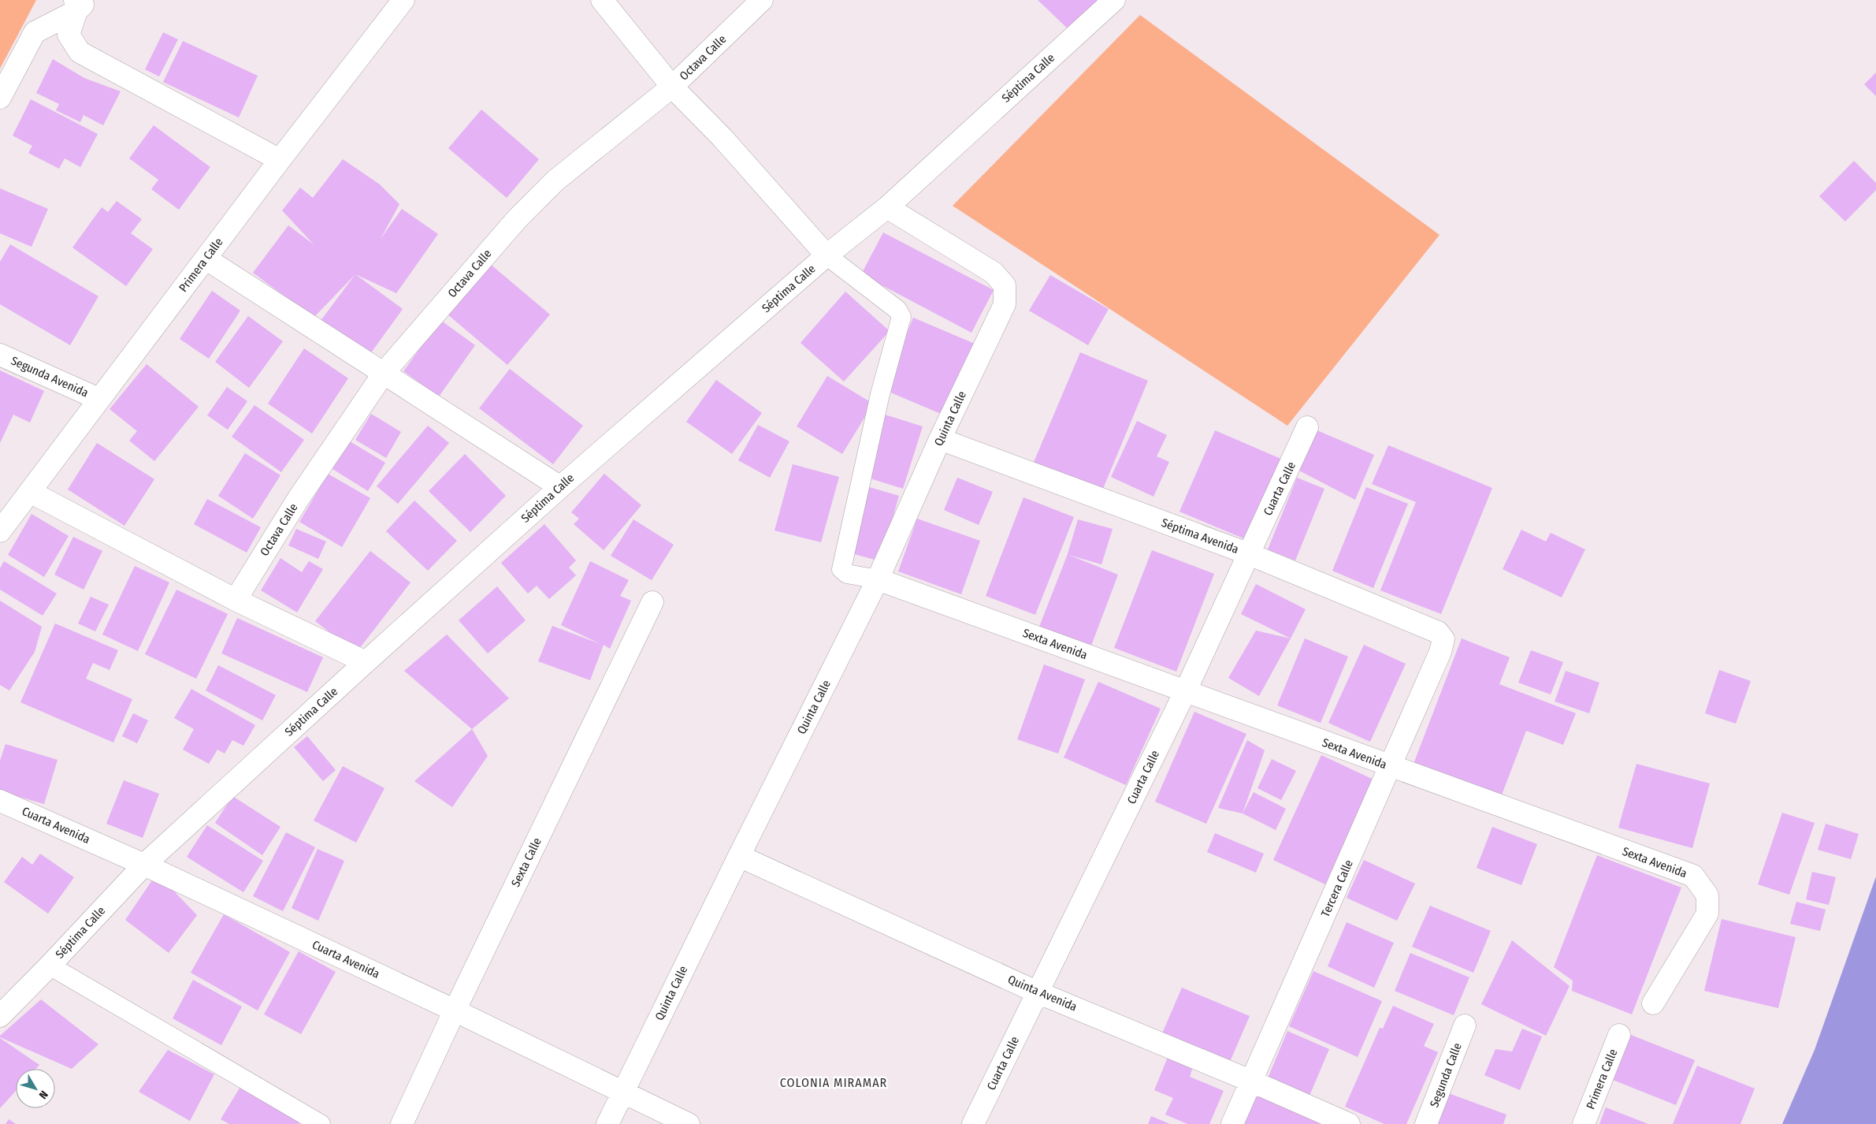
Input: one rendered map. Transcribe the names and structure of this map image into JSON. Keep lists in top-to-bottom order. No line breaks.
{"streets":{"street":["Octava Calle","Séptima Calle","Primera Calle","Segunda Avenida","Quinta Calle","Cuarta Calle","Séptima Avenida","Sexta Avenida","Cuarta Avenida","Sexta Calle","Tercera Calle","Quinta Avenida","Segunda Calle"]},"crossings":[["Séptima Calle","Quinta Calle"],["Séptima Calle","Cuarta Avenida"],["Primera Calle","Segunda Avenida"],["Quinta Calle","Séptima Avenida"],["Quinta Calle","Sexta Avenida"],["Quinta Calle","Cuarta Avenida"],["Quinta Calle","Quinta Avenida"],["Cuarta Calle","Séptima Avenida"],["Cuarta Calle","Sexta Avenida"],["Cuarta Calle","Quinta Avenida"],["Séptima Avenida","Tercera Calle"],["Sexta Avenida","Tercera Calle"],["Cuarta Avenida","Sexta Calle"],["Tercera Calle","Quinta Avenida"]],"districts":["COLONIA MIRAMAR"],"north":"bottom right"}
